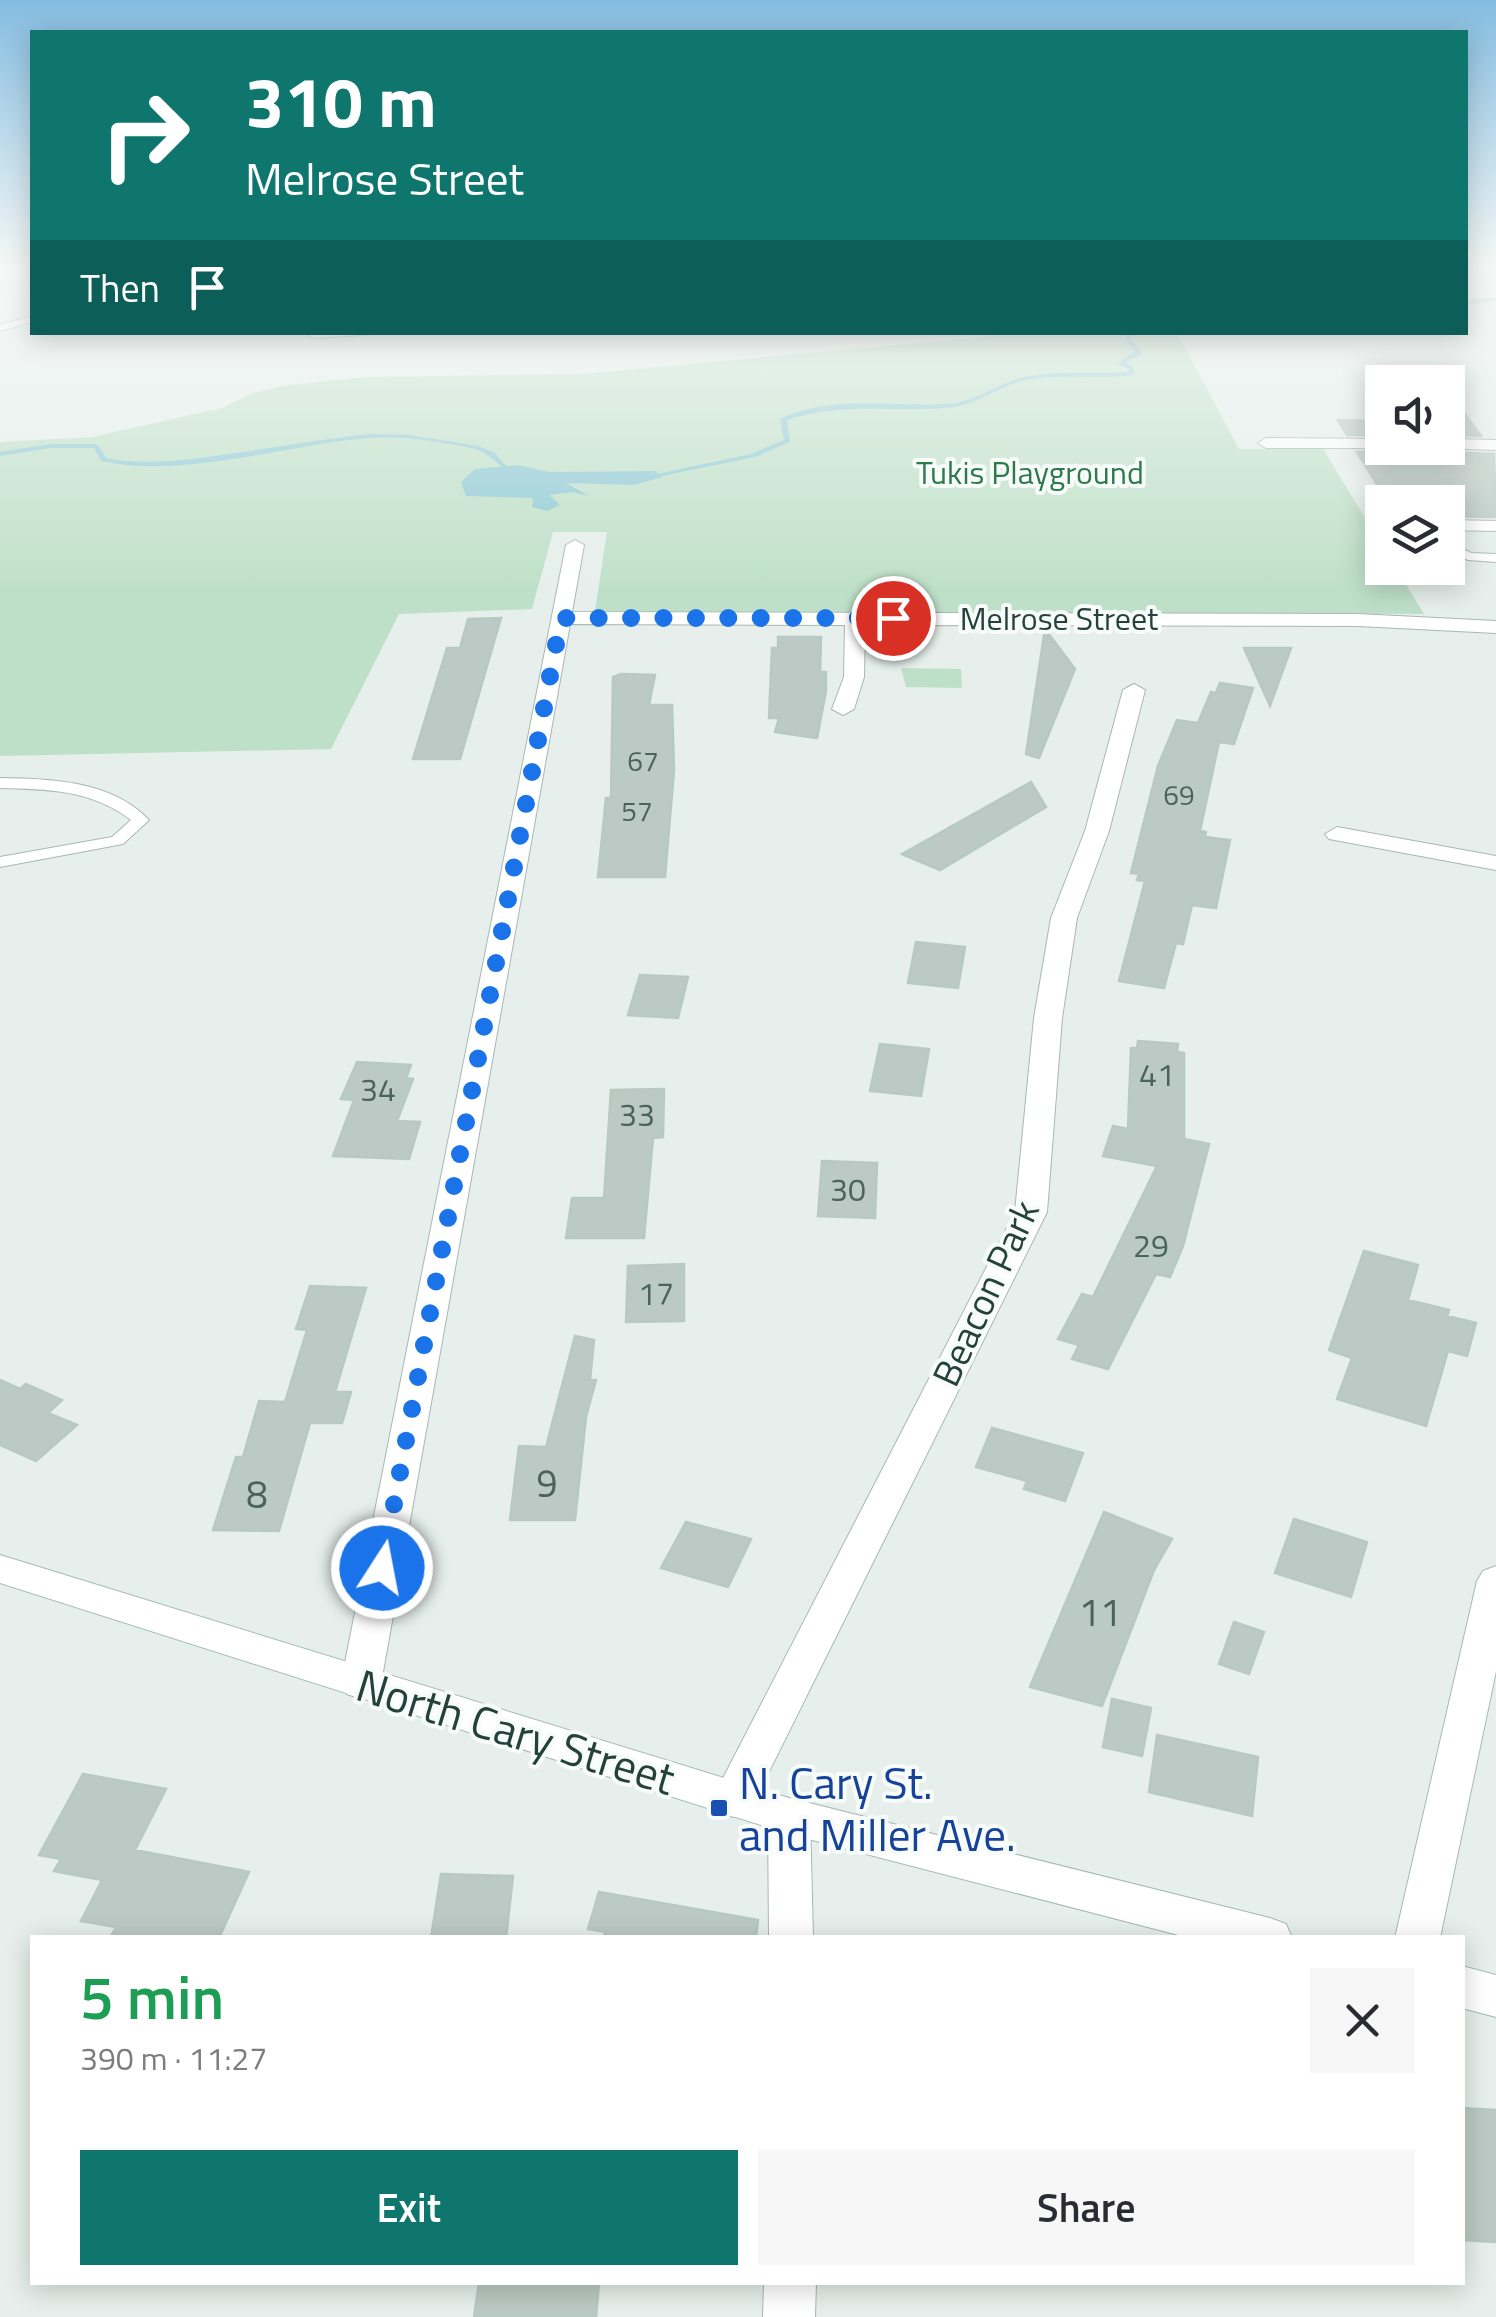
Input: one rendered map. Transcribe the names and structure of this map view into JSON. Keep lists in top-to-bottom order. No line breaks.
{"streets":{"street":["Melrose Street","Beacon Park","North Cary Street"]},"crossings":[["Beacon Park","North Cary Street"]],"parks":["Tukis Playground"],"places":{"transit":["N. Cary St. and Miller Ave."]},"house_numbers":["67","69","57","41","34","33","30","29","17","9","8","11"],"page":{"turn":["310 m","Melrose Street"],"then":"Then","heading":["5 min","390 m · 11:27"],"buttons":["Exit","Share"]}}
